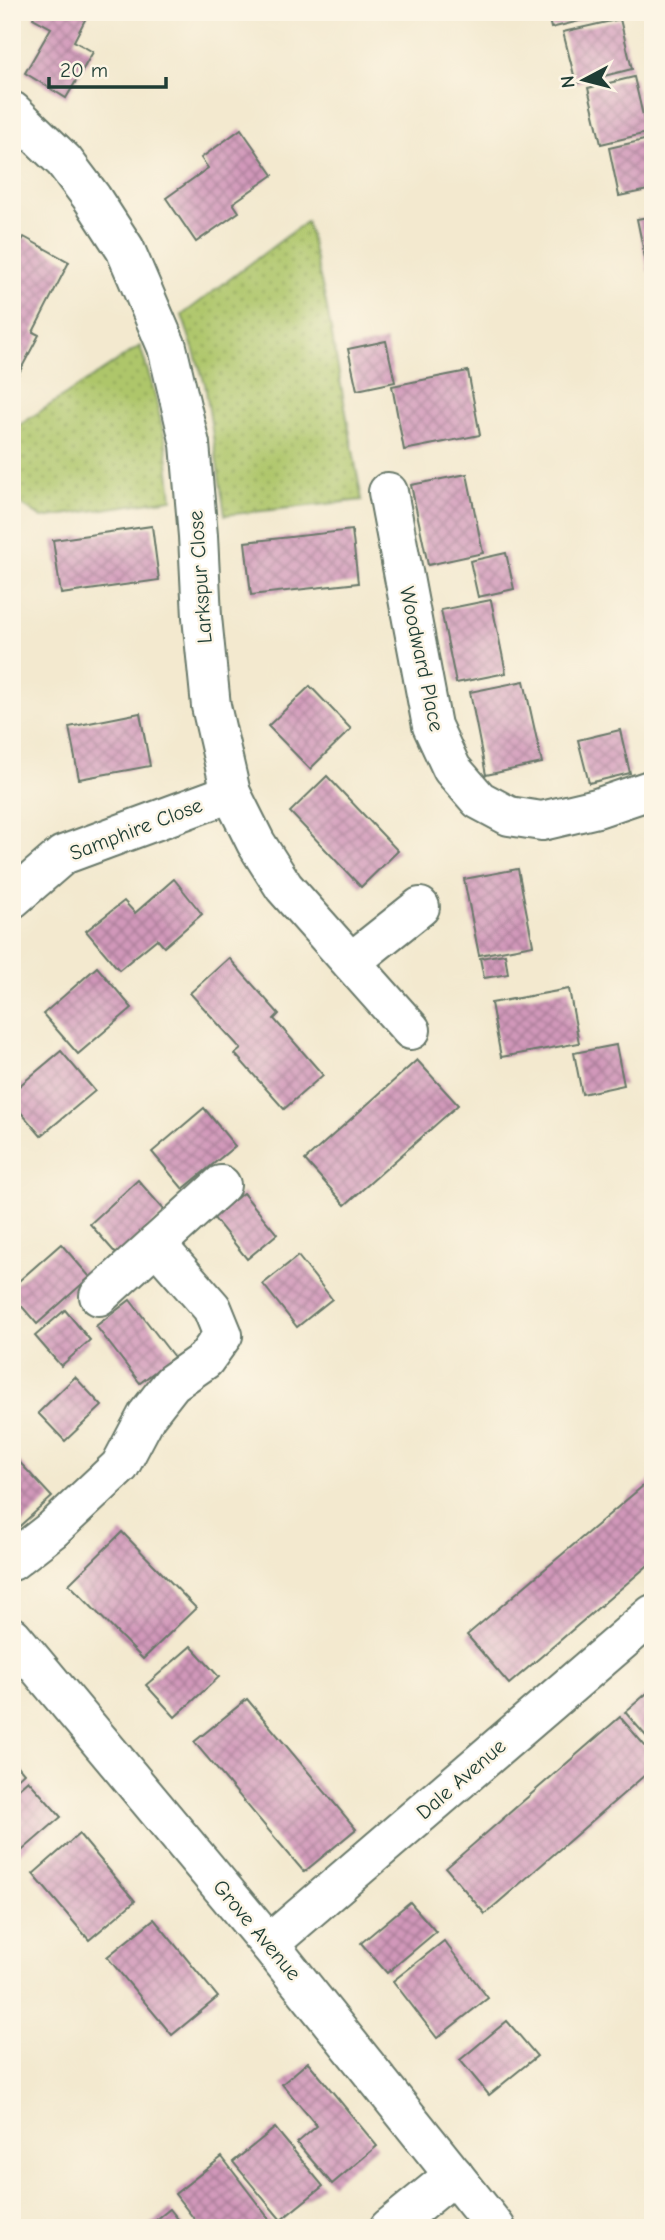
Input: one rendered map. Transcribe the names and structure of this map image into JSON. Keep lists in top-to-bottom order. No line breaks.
{"streets":{"street":["Larkspur Close","Woodward Place","Samphire Close","Dale Avenue","Grove Avenue"]},"crossings":[["Larkspur Close","Samphire Close"],["Dale Avenue","Grove Avenue"]],"scale_bar":"20 m","north":"left"}
